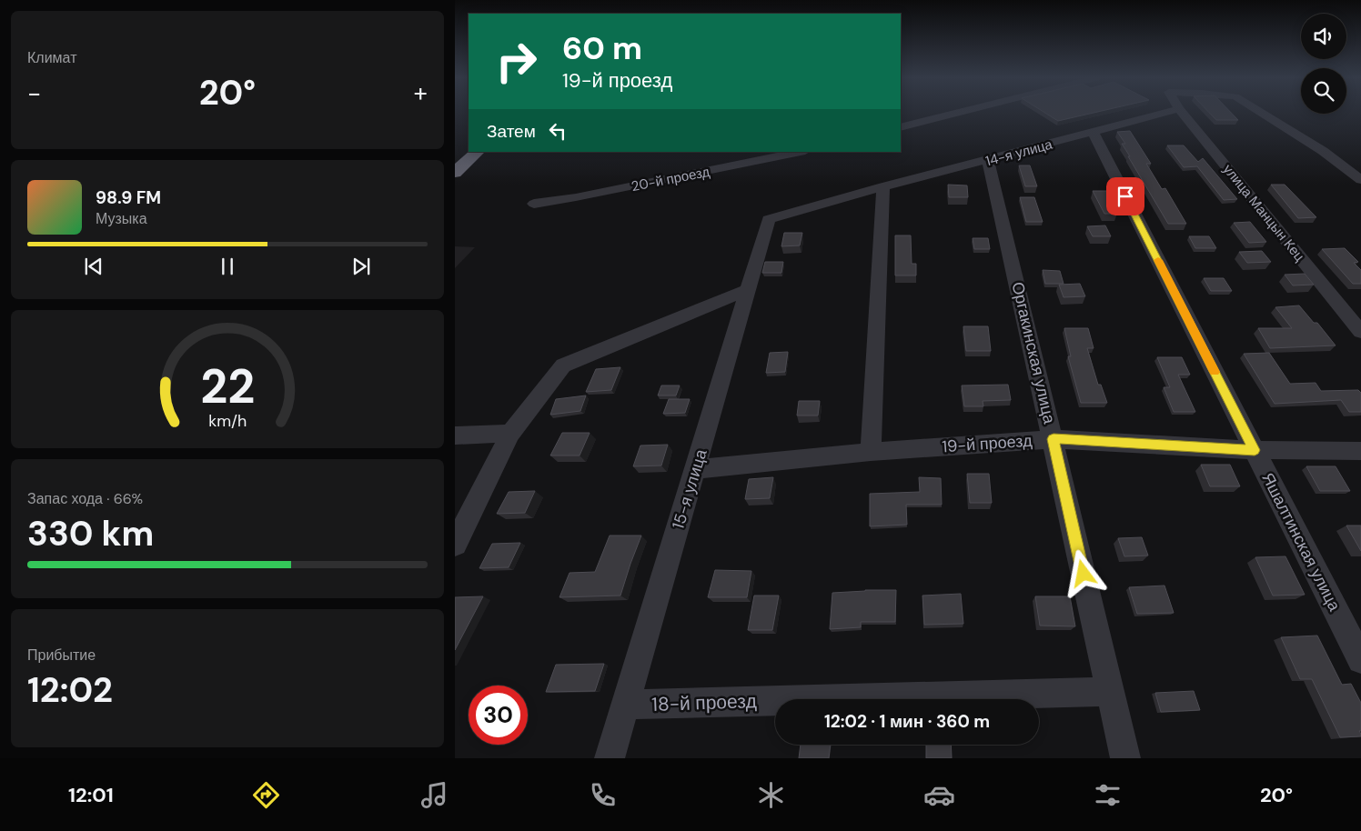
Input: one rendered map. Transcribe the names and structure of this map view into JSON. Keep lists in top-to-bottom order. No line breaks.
{"streets":{"street":["14-я улица","20-й проезд","улица Манцын Кец","Оргакинская улица","19-й проезд","15-я улица","Яшалтинская улица","18-й проезд"]},"crossings":[["14-я улица","Оргакинская улица"],["14-я улица","15-я улица"],["14-я улица","Яшалтинская улица"],["Оргакинская улица","19-й проезд"],["Оргакинская улица","18-й проезд"],["19-й проезд","15-я улица"],["19-й проезд","Яшалтинская улица"],["15-я улица","18-й проезд"]],"page":{"tile":["Климат",["Запас хода · 66%","330 km"],["Прибытие","12:02"]],"turn":["60 m","19-й проезд"],"heat":["−","20°","+"],"then":"Затем","song":["98.9 FM","Музыка"],"limit":"30","trip":"12:02 · 1 мин · 360 m","tabs":["12:01","20°"],"gauge":["22","km/h"]}}
